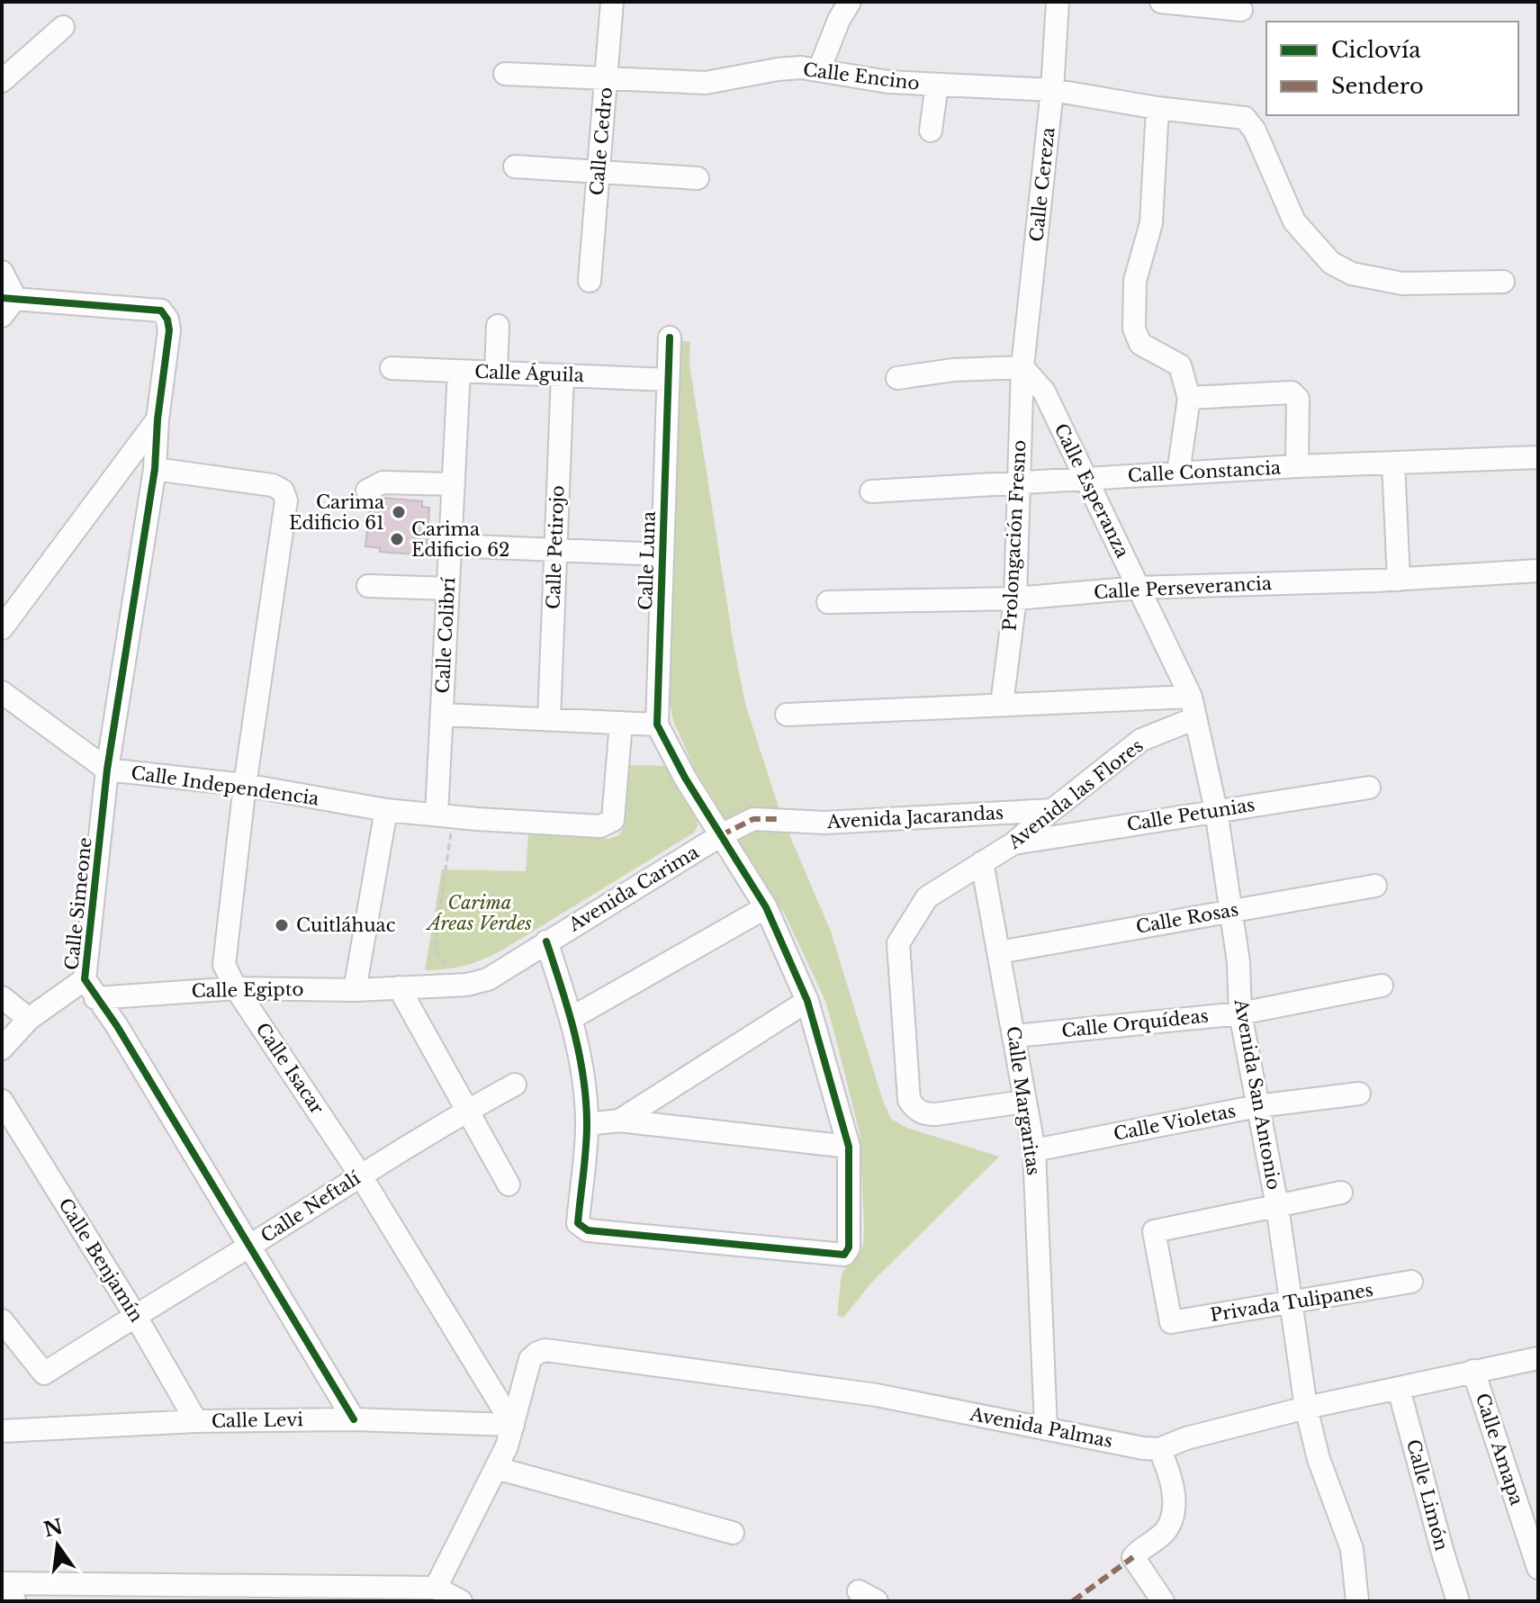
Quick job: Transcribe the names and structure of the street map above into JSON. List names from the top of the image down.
{
  "streets": {
    "street": [
      "Calle Encino",
      "Calle Cedro",
      "Calle Cereza",
      "Calle Águila",
      "Calle Constancia",
      "Calle Esperanza",
      "Prolongación Fresno",
      "Calle Petirojo",
      "Calle Luna",
      "Calle Perseverancia",
      "Calle Colibrí",
      "Calle Independencia",
      "Avenida las Flores",
      "Calle Petunias",
      "Avenida Jacarandas",
      "Avenida Carima",
      "Calle Simeone",
      "Calle Rosas",
      "Calle Egipto",
      "Calle Orquídeas",
      "Calle Isacar",
      "Avenida San Antonio",
      "Calle Margaritas",
      "Calle Violetas",
      "Calle Neftalí",
      "Calle Benjamín",
      "Privada Tulipanes",
      "Calle Levi",
      "Avenida Palmas",
      "Calle Amapa",
      "Calle Limón"
    ]
  },
  "crossings": [
    ["Calle Encino", "Calle Cedro"],
    ["Calle Encino", "Calle Cereza"],
    ["Calle Cereza", "Calle Esperanza"],
    ["Calle Cereza", "Prolongación Fresno"],
    ["Calle Águila", "Calle Petirojo"],
    ["Calle Águila", "Calle Luna"],
    ["Calle Águila", "Calle Colibrí"],
    ["Calle Constancia", "Calle Esperanza"],
    ["Calle Constancia", "Prolongación Fresno"],
    ["Calle Esperanza", "Prolongación Fresno"],
    ["Calle Esperanza", "Calle Perseverancia"],
    ["Calle Esperanza", "Avenida las Flores"],
    ["Calle Esperanza", "Avenida San Antonio"],
    ["Prolongación Fresno", "Calle Perseverancia"],
    ["Calle Luna", "Avenida Jacarandas"],
    ["Calle Luna", "Avenida Carima"],
    ["Calle Colibrí", "Calle Independencia"],
    ["Calle Independencia", "Calle Simeone"],
    ["Calle Independencia", "Calle Isacar"],
    ["Avenida las Flores", "Calle Petunias"],
    ["Avenida las Flores", "Avenida Jacarandas"],
    ["Avenida las Flores", "Avenida San Antonio"],
    ["Avenida las Flores", "Calle Margaritas"],
    ["Calle Petunias", "Avenida San Antonio"],
    ["Avenida Jacarandas", "Avenida Carima"],
    ["Avenida Carima", "Calle Egipto"],
    ["Calle Simeone", "Calle Egipto"],
    ["Calle Simeone", "Calle Isacar"],
    ["Calle Rosas", "Avenida San Antonio"],
    ["Calle Rosas", "Calle Margaritas"],
    ["Calle Egipto", "Calle Isacar"],
    ["Calle Orquídeas", "Avenida San Antonio"],
    ["Calle Orquídeas", "Calle Margaritas"],
    ["Calle Isacar", "Calle Neftalí"],
    ["Calle Isacar", "Calle Levi"],
    ["Calle Isacar", "Avenida Palmas"],
    ["Avenida San Antonio", "Calle Violetas"],
    ["Avenida San Antonio", "Privada Tulipanes"],
    ["Avenida San Antonio", "Avenida Palmas"],
    ["Calle Margaritas", "Calle Violetas"],
    ["Calle Margaritas", "Avenida Palmas"],
    ["Calle Neftalí", "Calle Benjamín"],
    ["Calle Benjamín", "Calle Levi"],
    ["Calle Levi", "Avenida Palmas"],
    ["Avenida Palmas", "Calle Amapa"],
    ["Avenida Palmas", "Calle Limón"]
  ],
  "parks": ["Carima Áreas Verdes"],
  "places": ["Carima Edificio 61", "Carima Edificio 62", "Cuitláhuac"],
  "legend": ["Ciclovía", "Sendero"],
  "north": "top"
}
